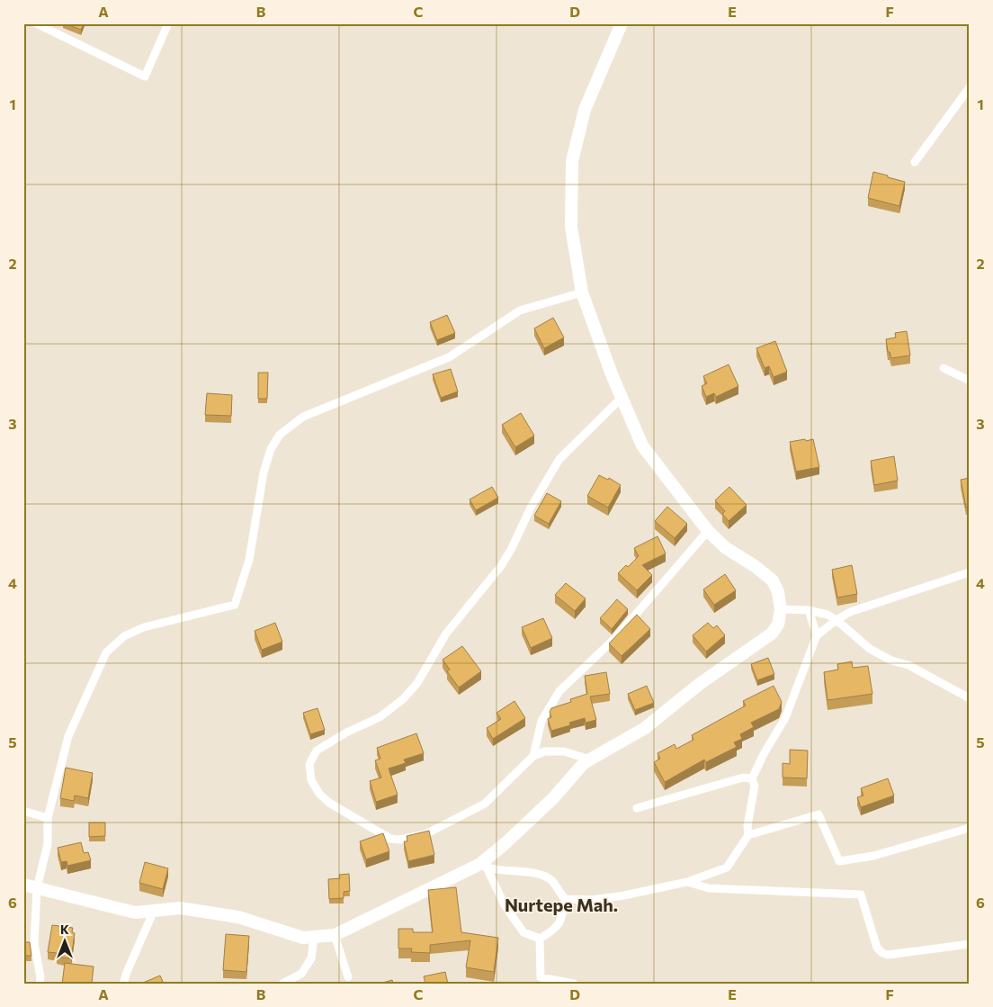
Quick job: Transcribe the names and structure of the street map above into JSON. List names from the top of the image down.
{
  "districts": ["Nurtepe Mah."],
  "north": "top",
  "grid": {
    "columns": [
      "A",
      "B",
      "C",
      "D",
      "E",
      "F"
    ],
    "rows": [
      "1",
      "2",
      "3",
      "4",
      "5",
      "6"
    ]
  }
}
